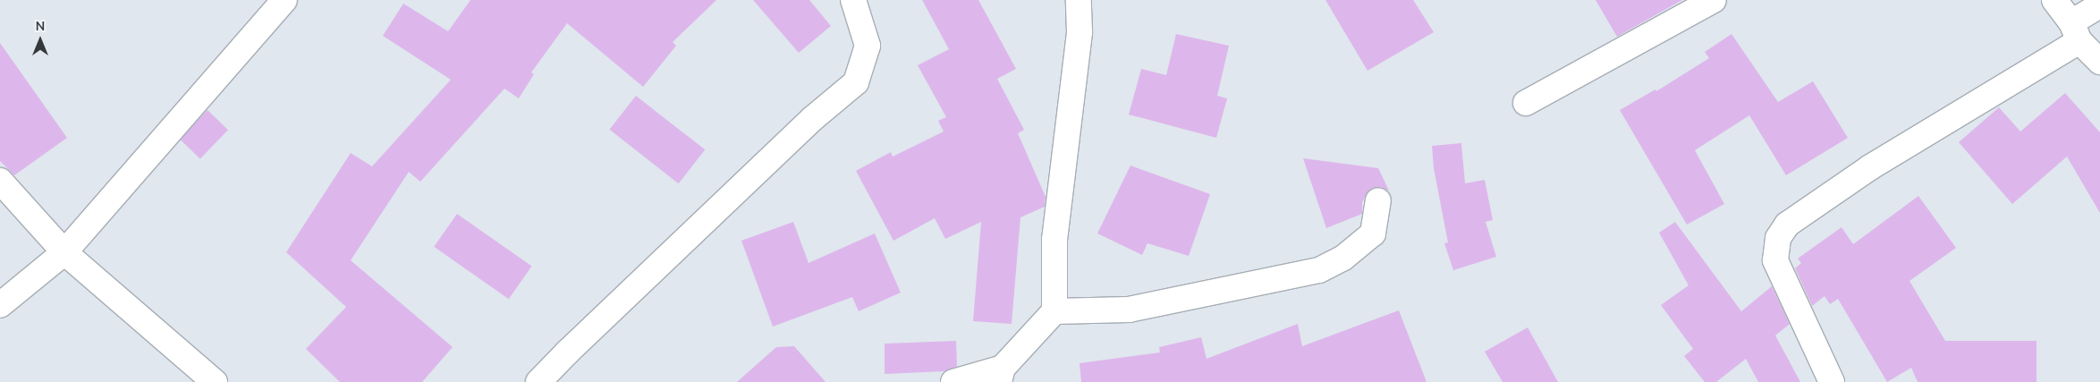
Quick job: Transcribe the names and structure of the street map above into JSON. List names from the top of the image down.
{
  "north": "top"
}
